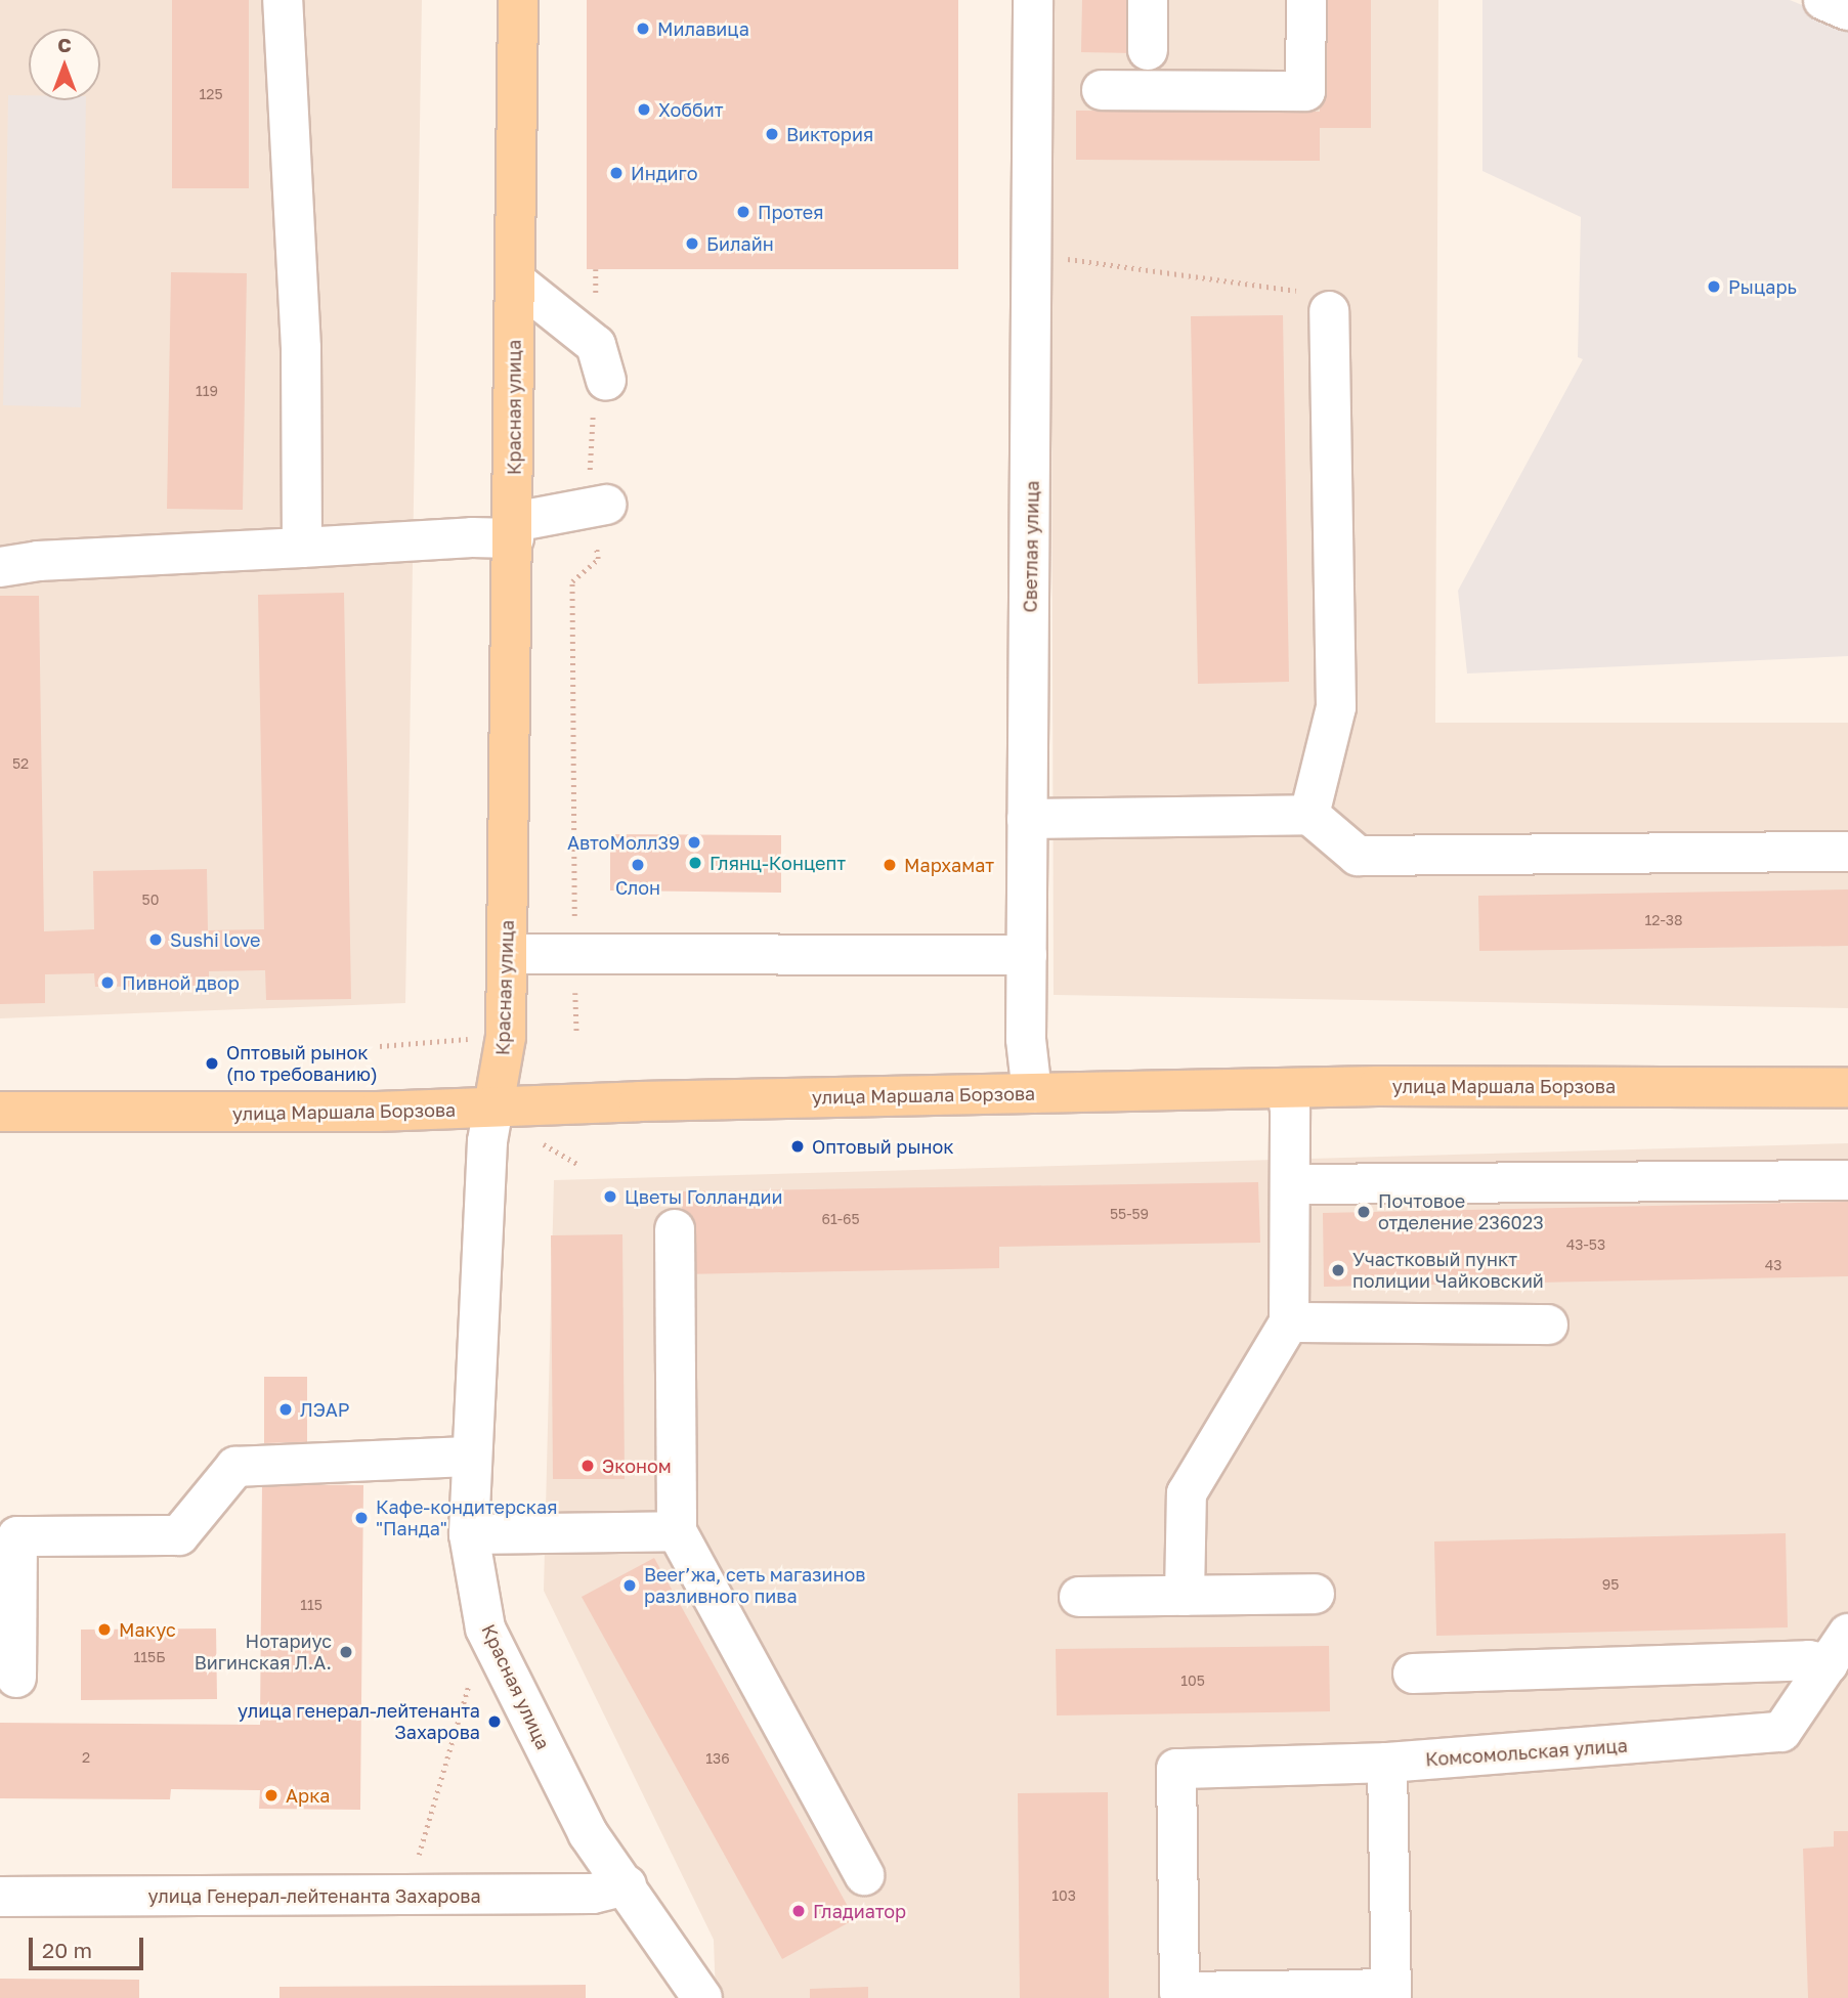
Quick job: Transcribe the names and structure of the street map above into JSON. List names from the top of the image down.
{
  "streets": {
    "main road": ["Красная улица", "улица Маршала Борзова"],
    "street": ["Светлая улица", "Комсомольская улица", "улица Генерал-лейтенанта Захарова"]
  },
  "crossings": [
    ["Красная улица", "улица Маршала Борзова"],
    ["Красная улица", "улица Генерал-лейтенанта Захарова"],
    ["Светлая улица", "улица Маршала Борзова"]
  ],
  "places": [
    "Милавица",
    "Хоббит",
    "Виктория",
    "Индиго",
    "Протея",
    "Билайн",
    "Рыцарь",
    "АвтоМолл39",
    "Глянц-Концепт",
    "Слон",
    "Мархамат",
    "Sushi love",
    "Пивной двор",
    "Оптовый рынок (по требованию)",
    "Оптовый рынок",
    "Цветы Голландии",
    "Почтовое отделение 236023",
    "Участковый пункт полиции Чайковский",
    "ЛЭАР",
    "Эконом",
    "Кафе-кондитерская \"Панда\"",
    "Beer’жа, сеть магазинов разливного пива",
    "Макус",
    "Нотариус Вигинская Л.А.",
    "улица генерал-лейтенанта Захарова",
    "Арка",
    "Гладиатор"
  ],
  "house_numbers": [
    "125",
    "119",
    "52",
    "50",
    "12-38",
    "55-59",
    "61-65",
    "43-53",
    "43",
    "95",
    "115",
    "115Б",
    "105",
    "2",
    "136",
    "103"
  ],
  "scale_bar": "20 m",
  "north": "top"
}
